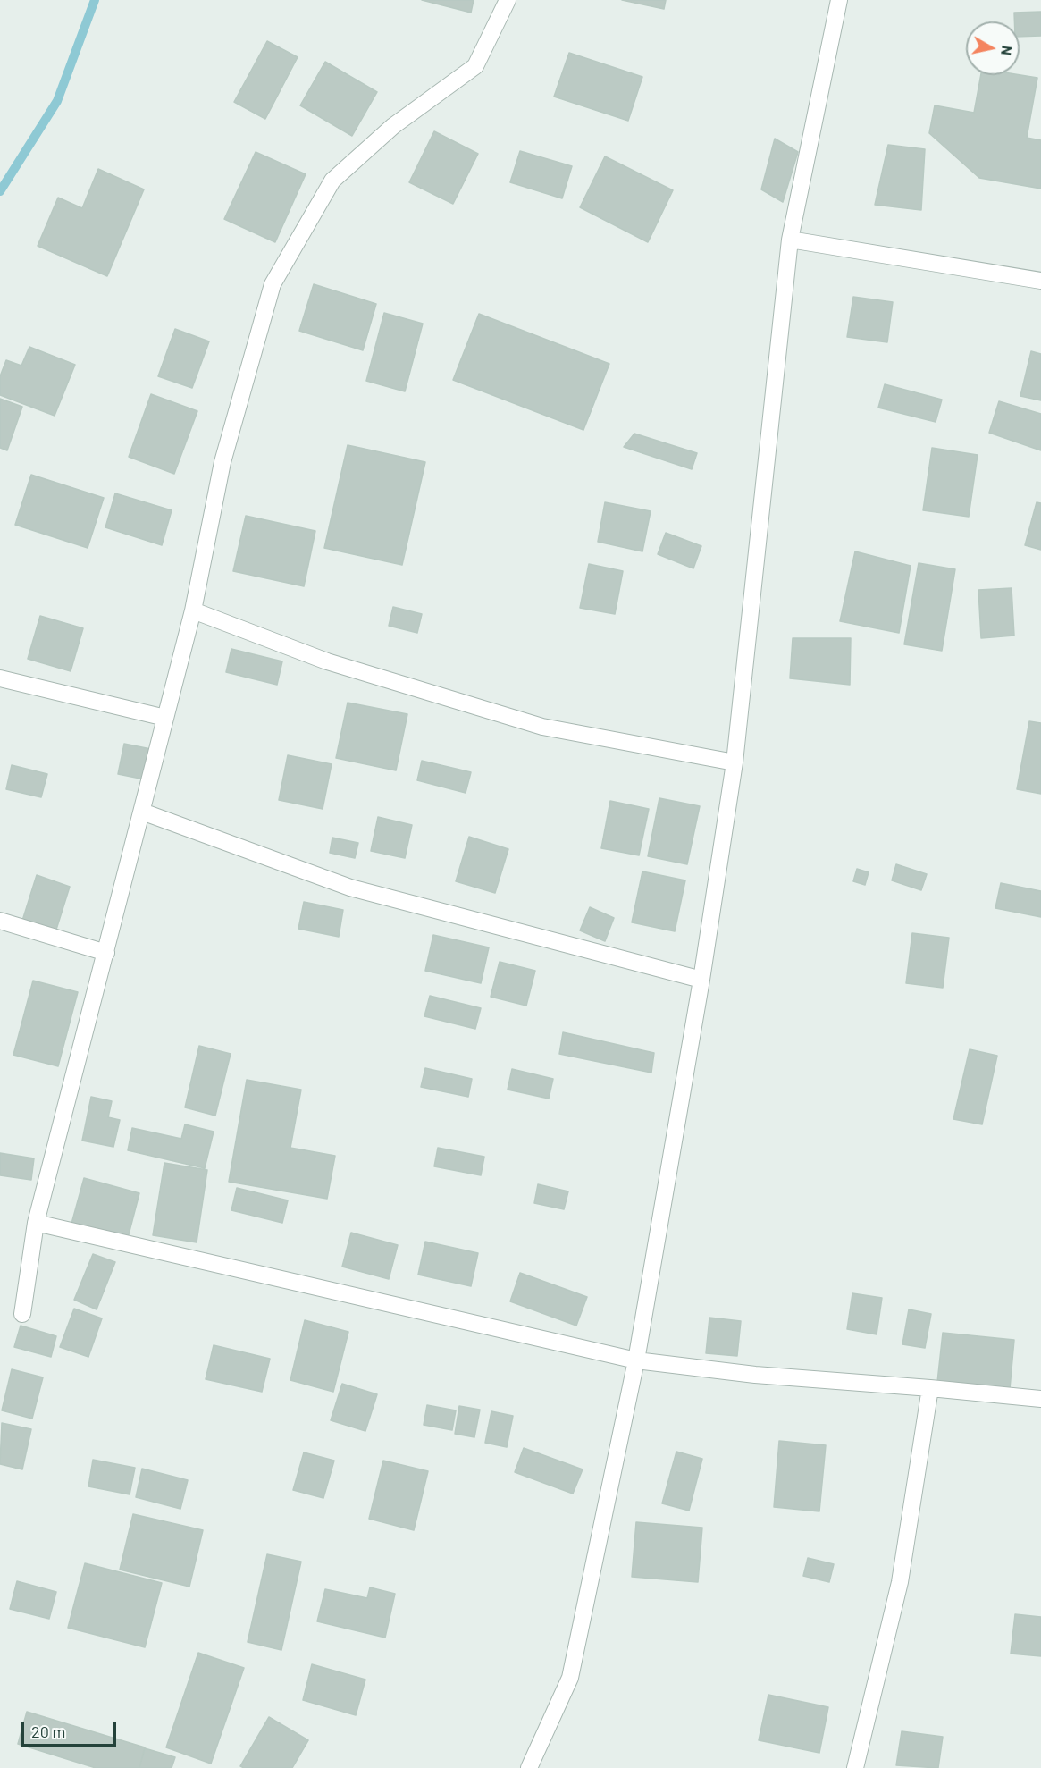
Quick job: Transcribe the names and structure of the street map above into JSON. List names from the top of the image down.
{
  "scale_bar": "20 m",
  "north": "right"
}
